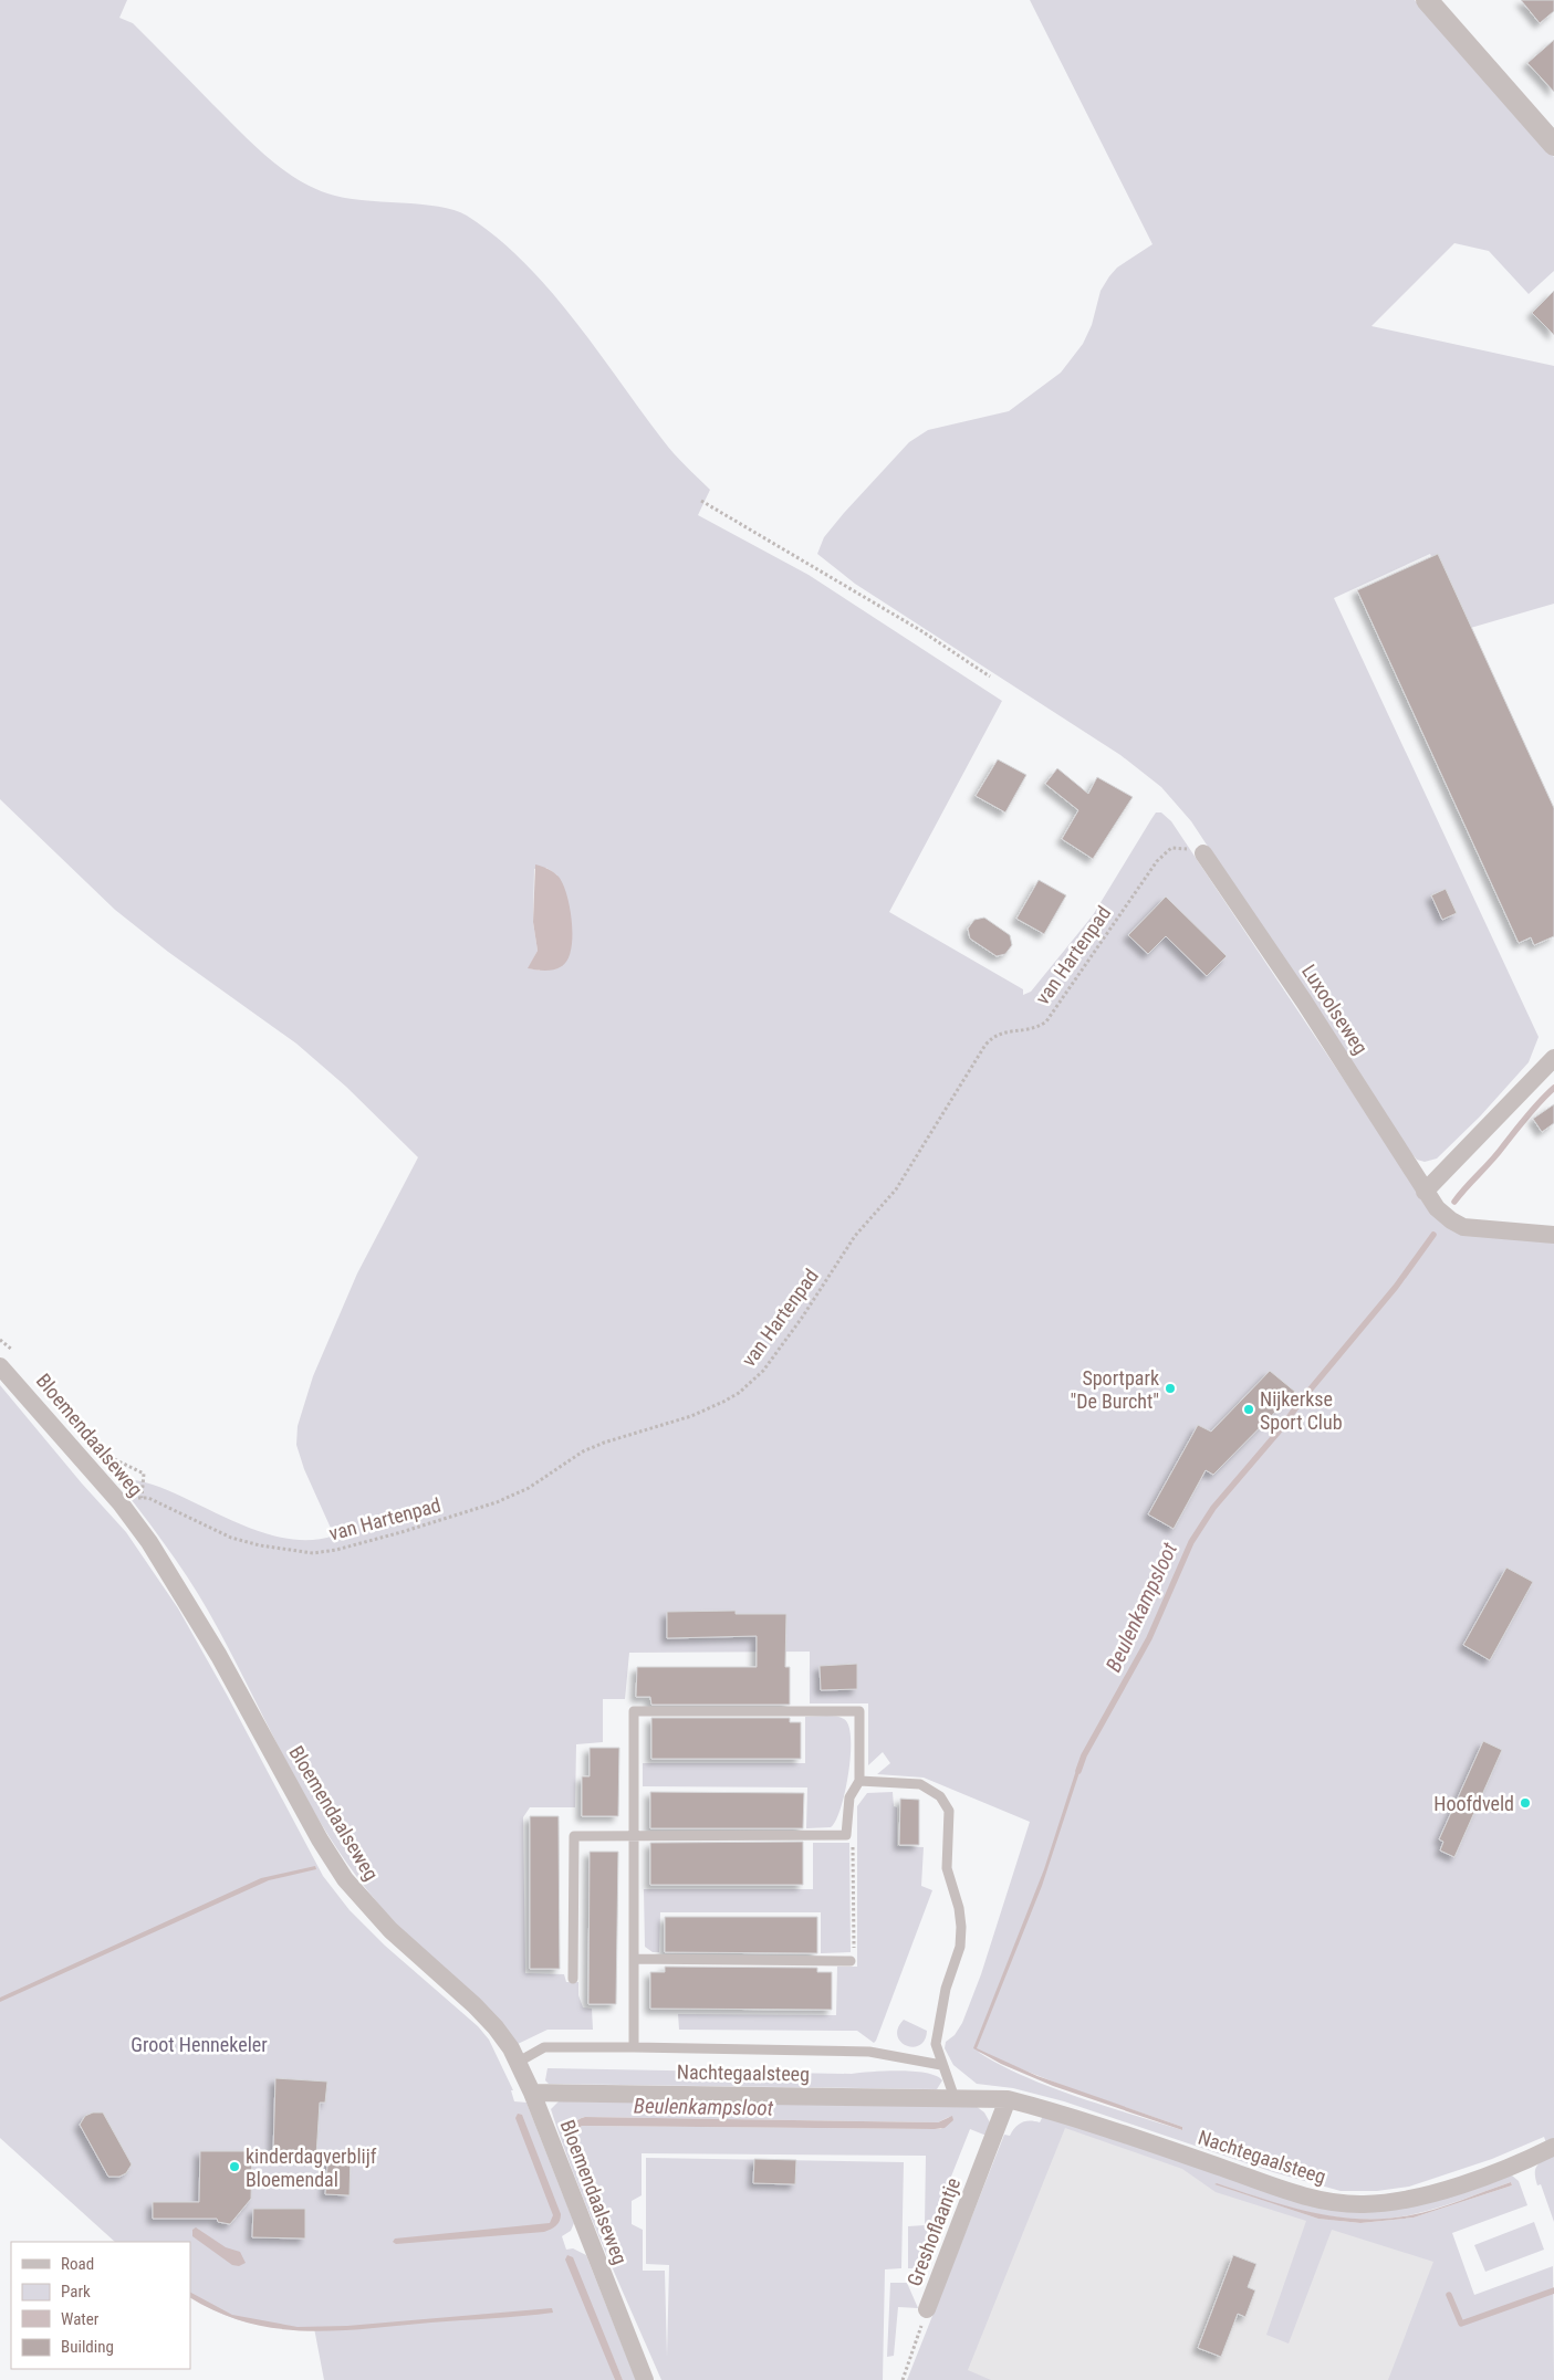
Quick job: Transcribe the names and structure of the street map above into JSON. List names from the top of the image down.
{
  "streets": {
    "street": [
      "Luxoolseweg",
      "Bloemendaalseweg",
      "Nachtegaalsteeg",
      "Greshoflaantje"
    ],
    "path": ["van Hartenpad"]
  },
  "crossings": [
    ["van Hartenpad", "Luxoolseweg"],
    ["Bloemendaalseweg", "Nachtegaalsteeg"],
    ["Nachtegaalsteeg", "Greshoflaantje"]
  ],
  "water": ["Beulenkampsloot"],
  "parks": ["Groot Hennekeler"],
  "places": [
    "Sportpark \"De Burcht\"",
    "Nijkerkse Sport Club",
    "Hoofdveld",
    "kinderdagverblijf Bloemendal"
  ],
  "legend": [
    "Road",
    "Park",
    "Water",
    "Building"
  ]
}
